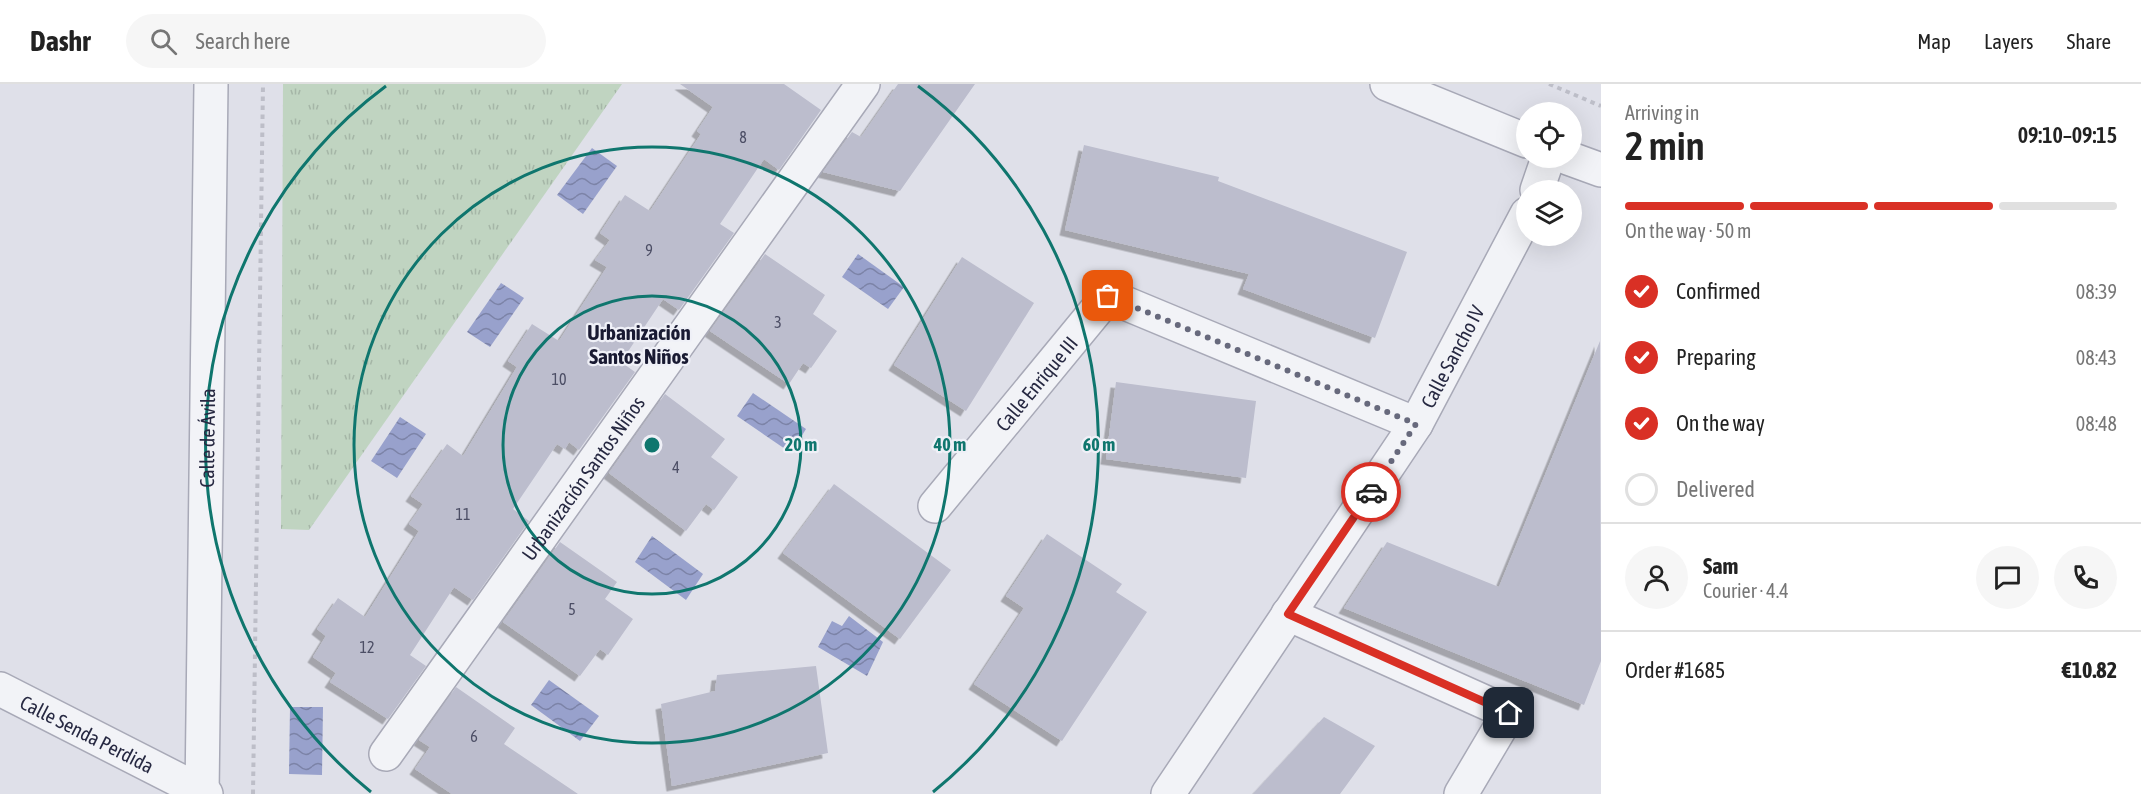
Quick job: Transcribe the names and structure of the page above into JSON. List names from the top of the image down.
{
  "streets": {
    "street": [
      "Calle Sancho IV",
      "Calle Enrique III",
      "Calle de Ávila",
      "Urbanización Santos Niños",
      "Calle Senda Perdida"
    ]
  },
  "crossings": [
    ["Calle Sancho IV", "Calle Enrique III"],
    ["Calle de Ávila", "Calle Senda Perdida"]
  ],
  "districts": ["Urbanización Santos Niños"],
  "house_numbers": [
    "8",
    "9",
    "3",
    "10",
    "4",
    "11",
    "5",
    "12",
    "6"
  ],
  "page": {
    "header": "Dashr",
    "search": "Search here",
    "nav": ["Map", "Layers", "Share"],
    "heading": ["2 min", "Arriving in", "09:10–09:15"],
    "panel": [
      "Sam",
      "Courier · 4.4",
      "Order #1685",
      "€10.82"
    ],
    "bar": "On the way · 50 m",
    "list": [
      ["Confirmed", "08:39"],
      ["Preparing", "08:43"],
      ["On the way", "08:48"],
      "Delivered"
    ]
  },
  "rings": ["20 m", "40 m", "60 m"]
}
